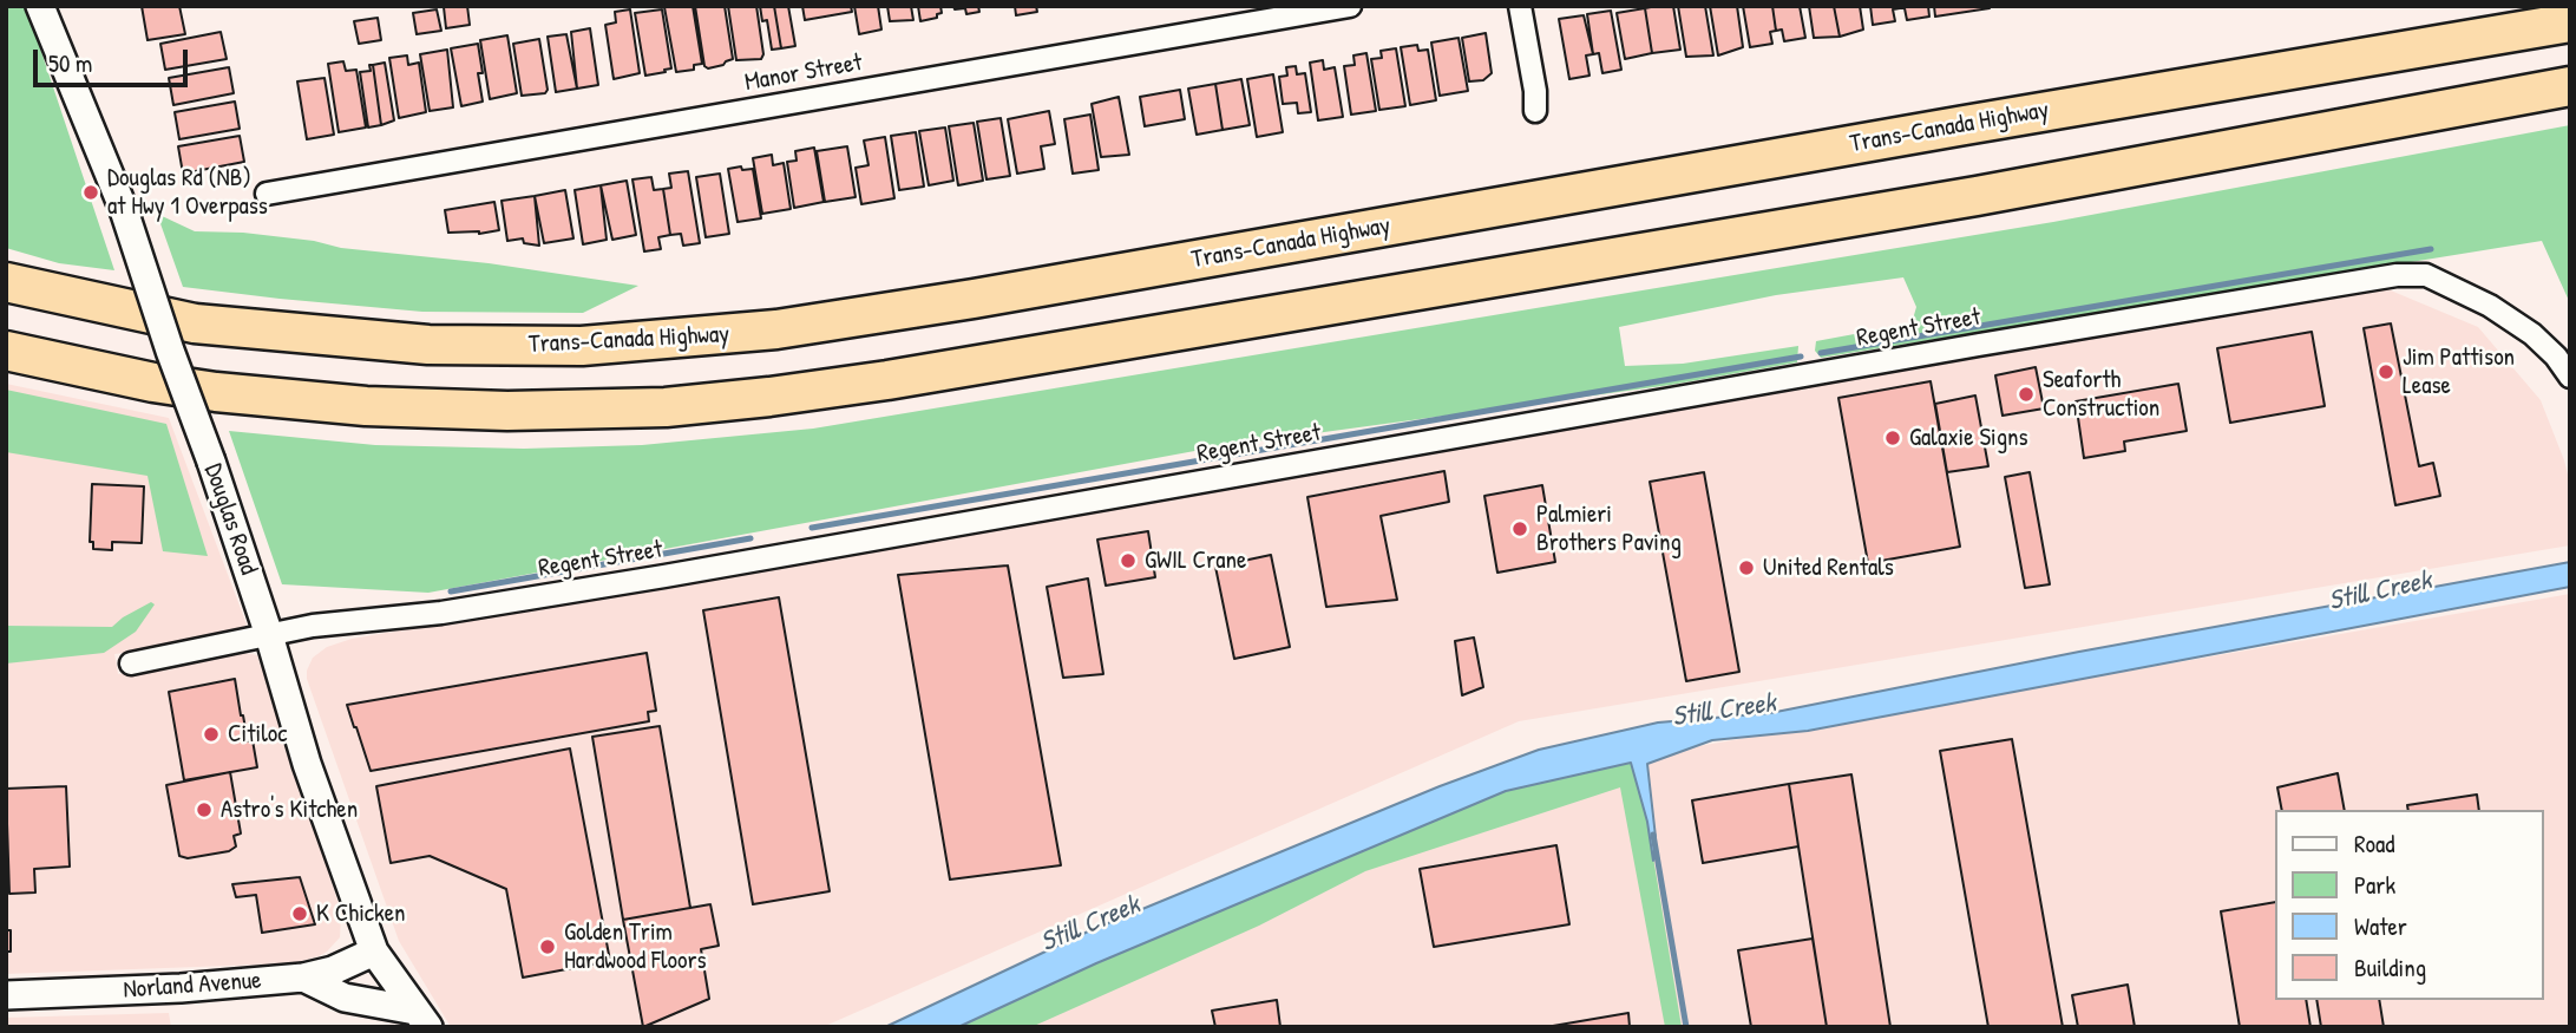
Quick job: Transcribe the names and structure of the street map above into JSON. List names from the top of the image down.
{
  "streets": {
    "highway": ["Trans-Canada Highway"],
    "street": [
      "Manor Street",
      "Regent Street",
      "Douglas Road",
      "Norland Avenue"
    ]
  },
  "crossings": [
    ["Regent Street", "Douglas Road"],
    ["Douglas Road", "Norland Avenue"]
  ],
  "water": ["Still Creek"],
  "places": [
    "Douglas Rd (NB) at Hwy 1 Overpass",
    "Jim Pattison Lease",
    "Seaforth Construction",
    "Galaxie Signs",
    "Palmieri Brothers Paving",
    "GWIL Crane",
    "United Rentals",
    "Citiloc",
    "Astro's Kitchen",
    "K Chicken",
    "Golden Trim Hardwood Floors"
  ],
  "legend": [
    "Road",
    "Park",
    "Water",
    "Building"
  ],
  "scale_bar": "50 m"
}
